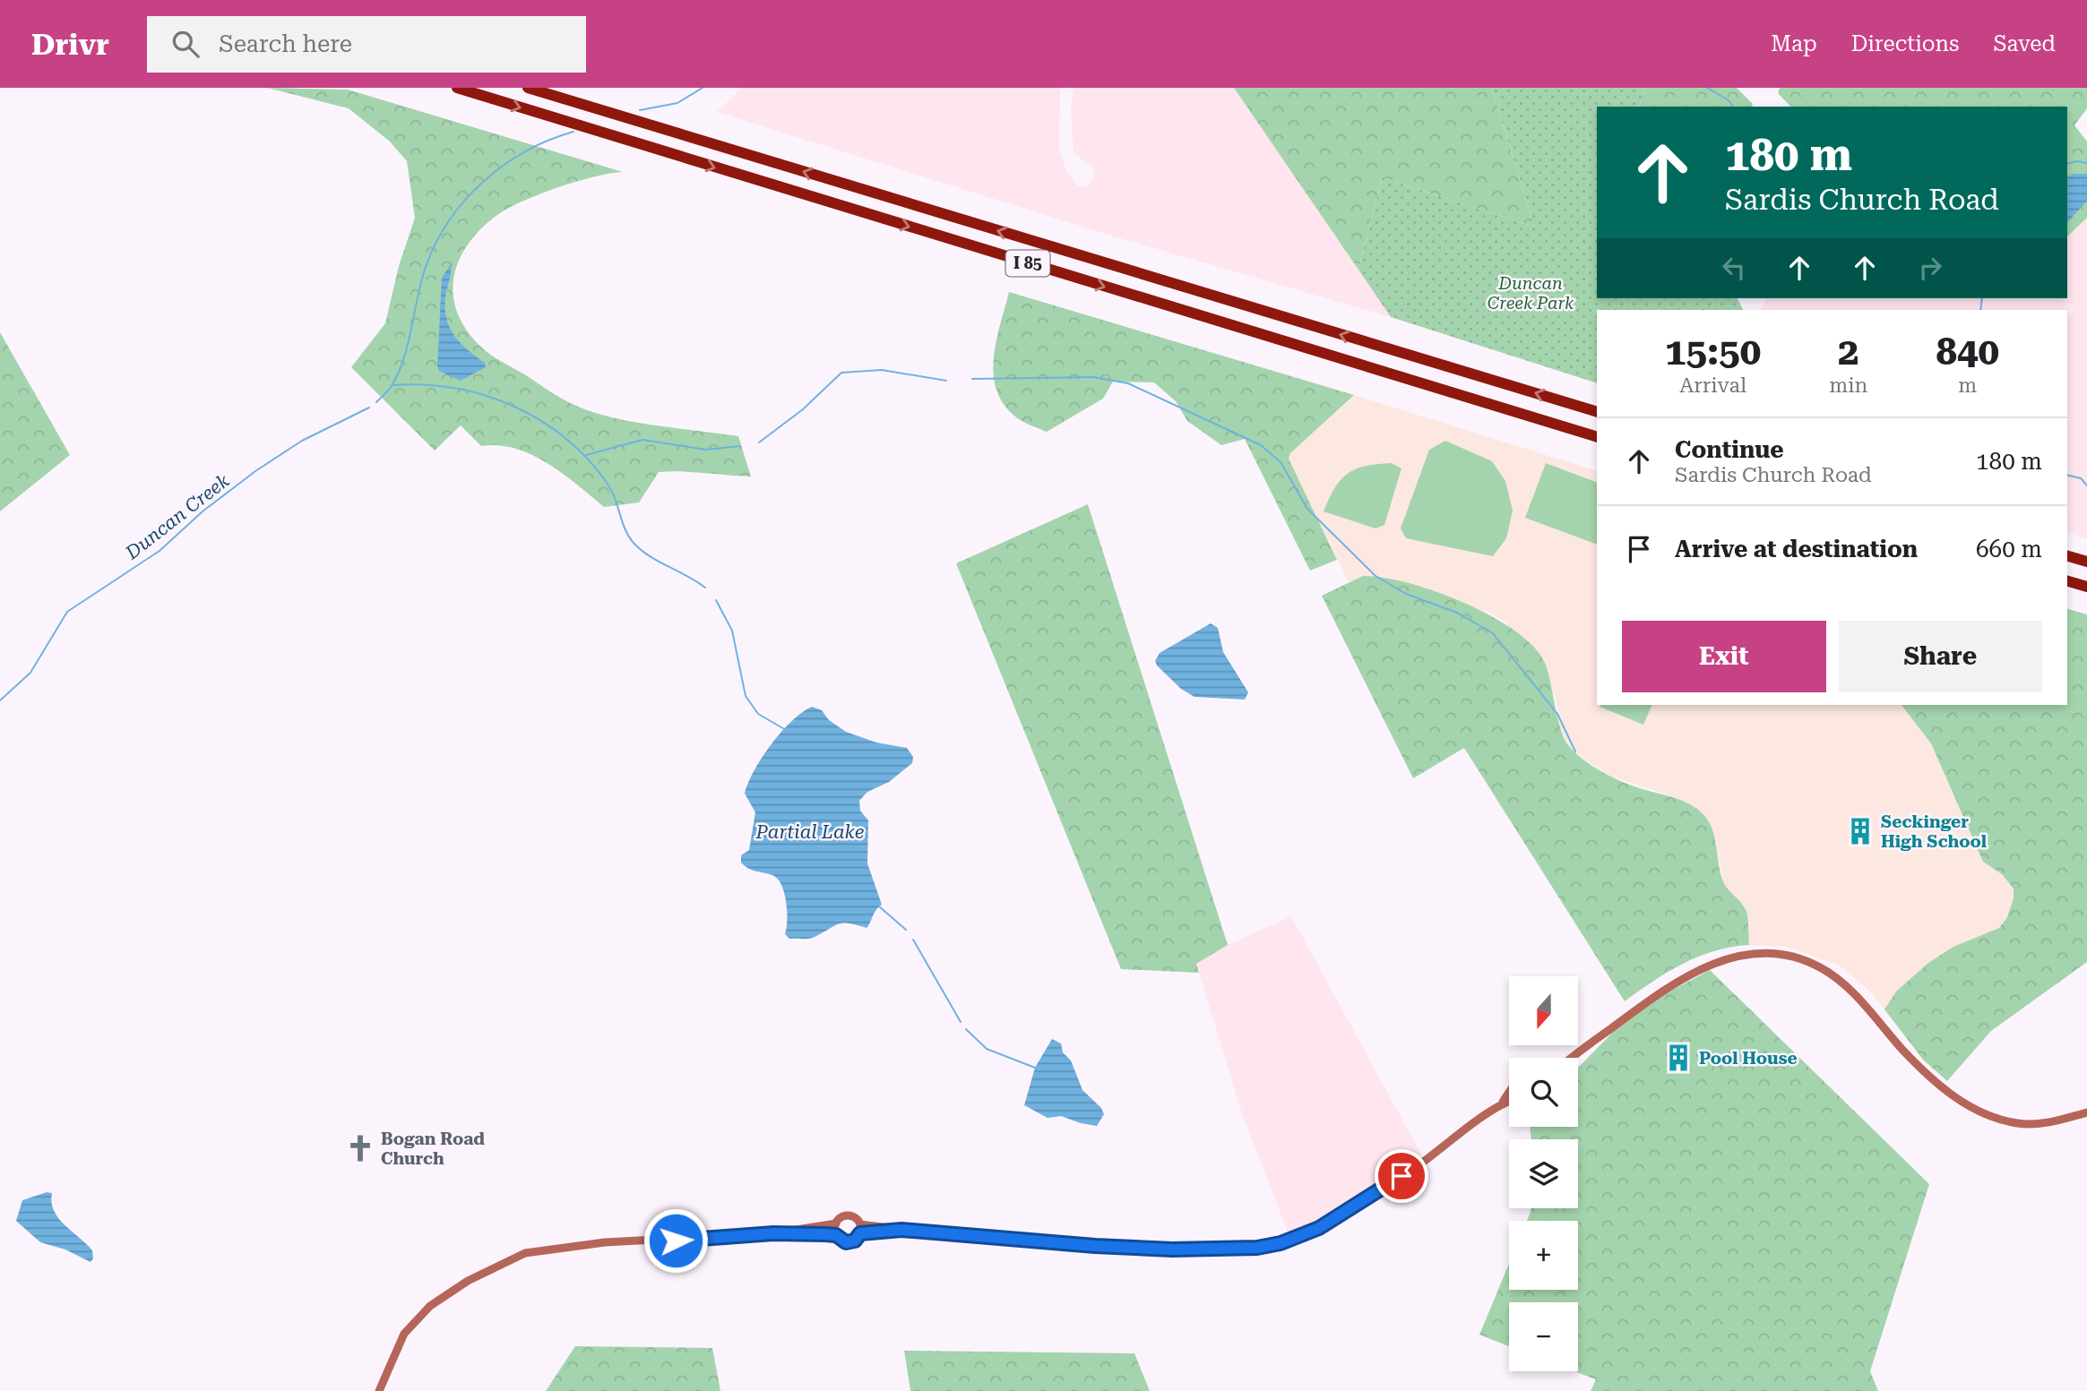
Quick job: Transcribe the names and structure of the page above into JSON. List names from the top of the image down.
{
  "streets": {
    "highway": ["I 85"]
  },
  "water": ["Duncan Creek", "Partial Lake"],
  "parks": ["Duncan Creek Park"],
  "places": {
    "building": ["Seckinger High School", "Pool House"],
    "church": ["Bogan Road Church"]
  },
  "north": "bottom",
  "page": {
    "header": "Drivr",
    "search": "Search here",
    "nav": ["Map", "Directions", "Saved"],
    "turn": ["180 m", "Sardis Church Road"],
    "eta": [
      "15:50",
      "Arrival",
      "2",
      "min",
      "840",
      "m"
    ],
    "list": [
      {
        "name": "Continue",
        "note": "Sardis Church Road",
        "value": "180 m"
      },
      {
        "name": "Arrive at destination",
        "value": "660 m"
      }
    ],
    "buttons": ["Exit", "Share"],
    "map_buttons": ["+", "−"]
  }
}
